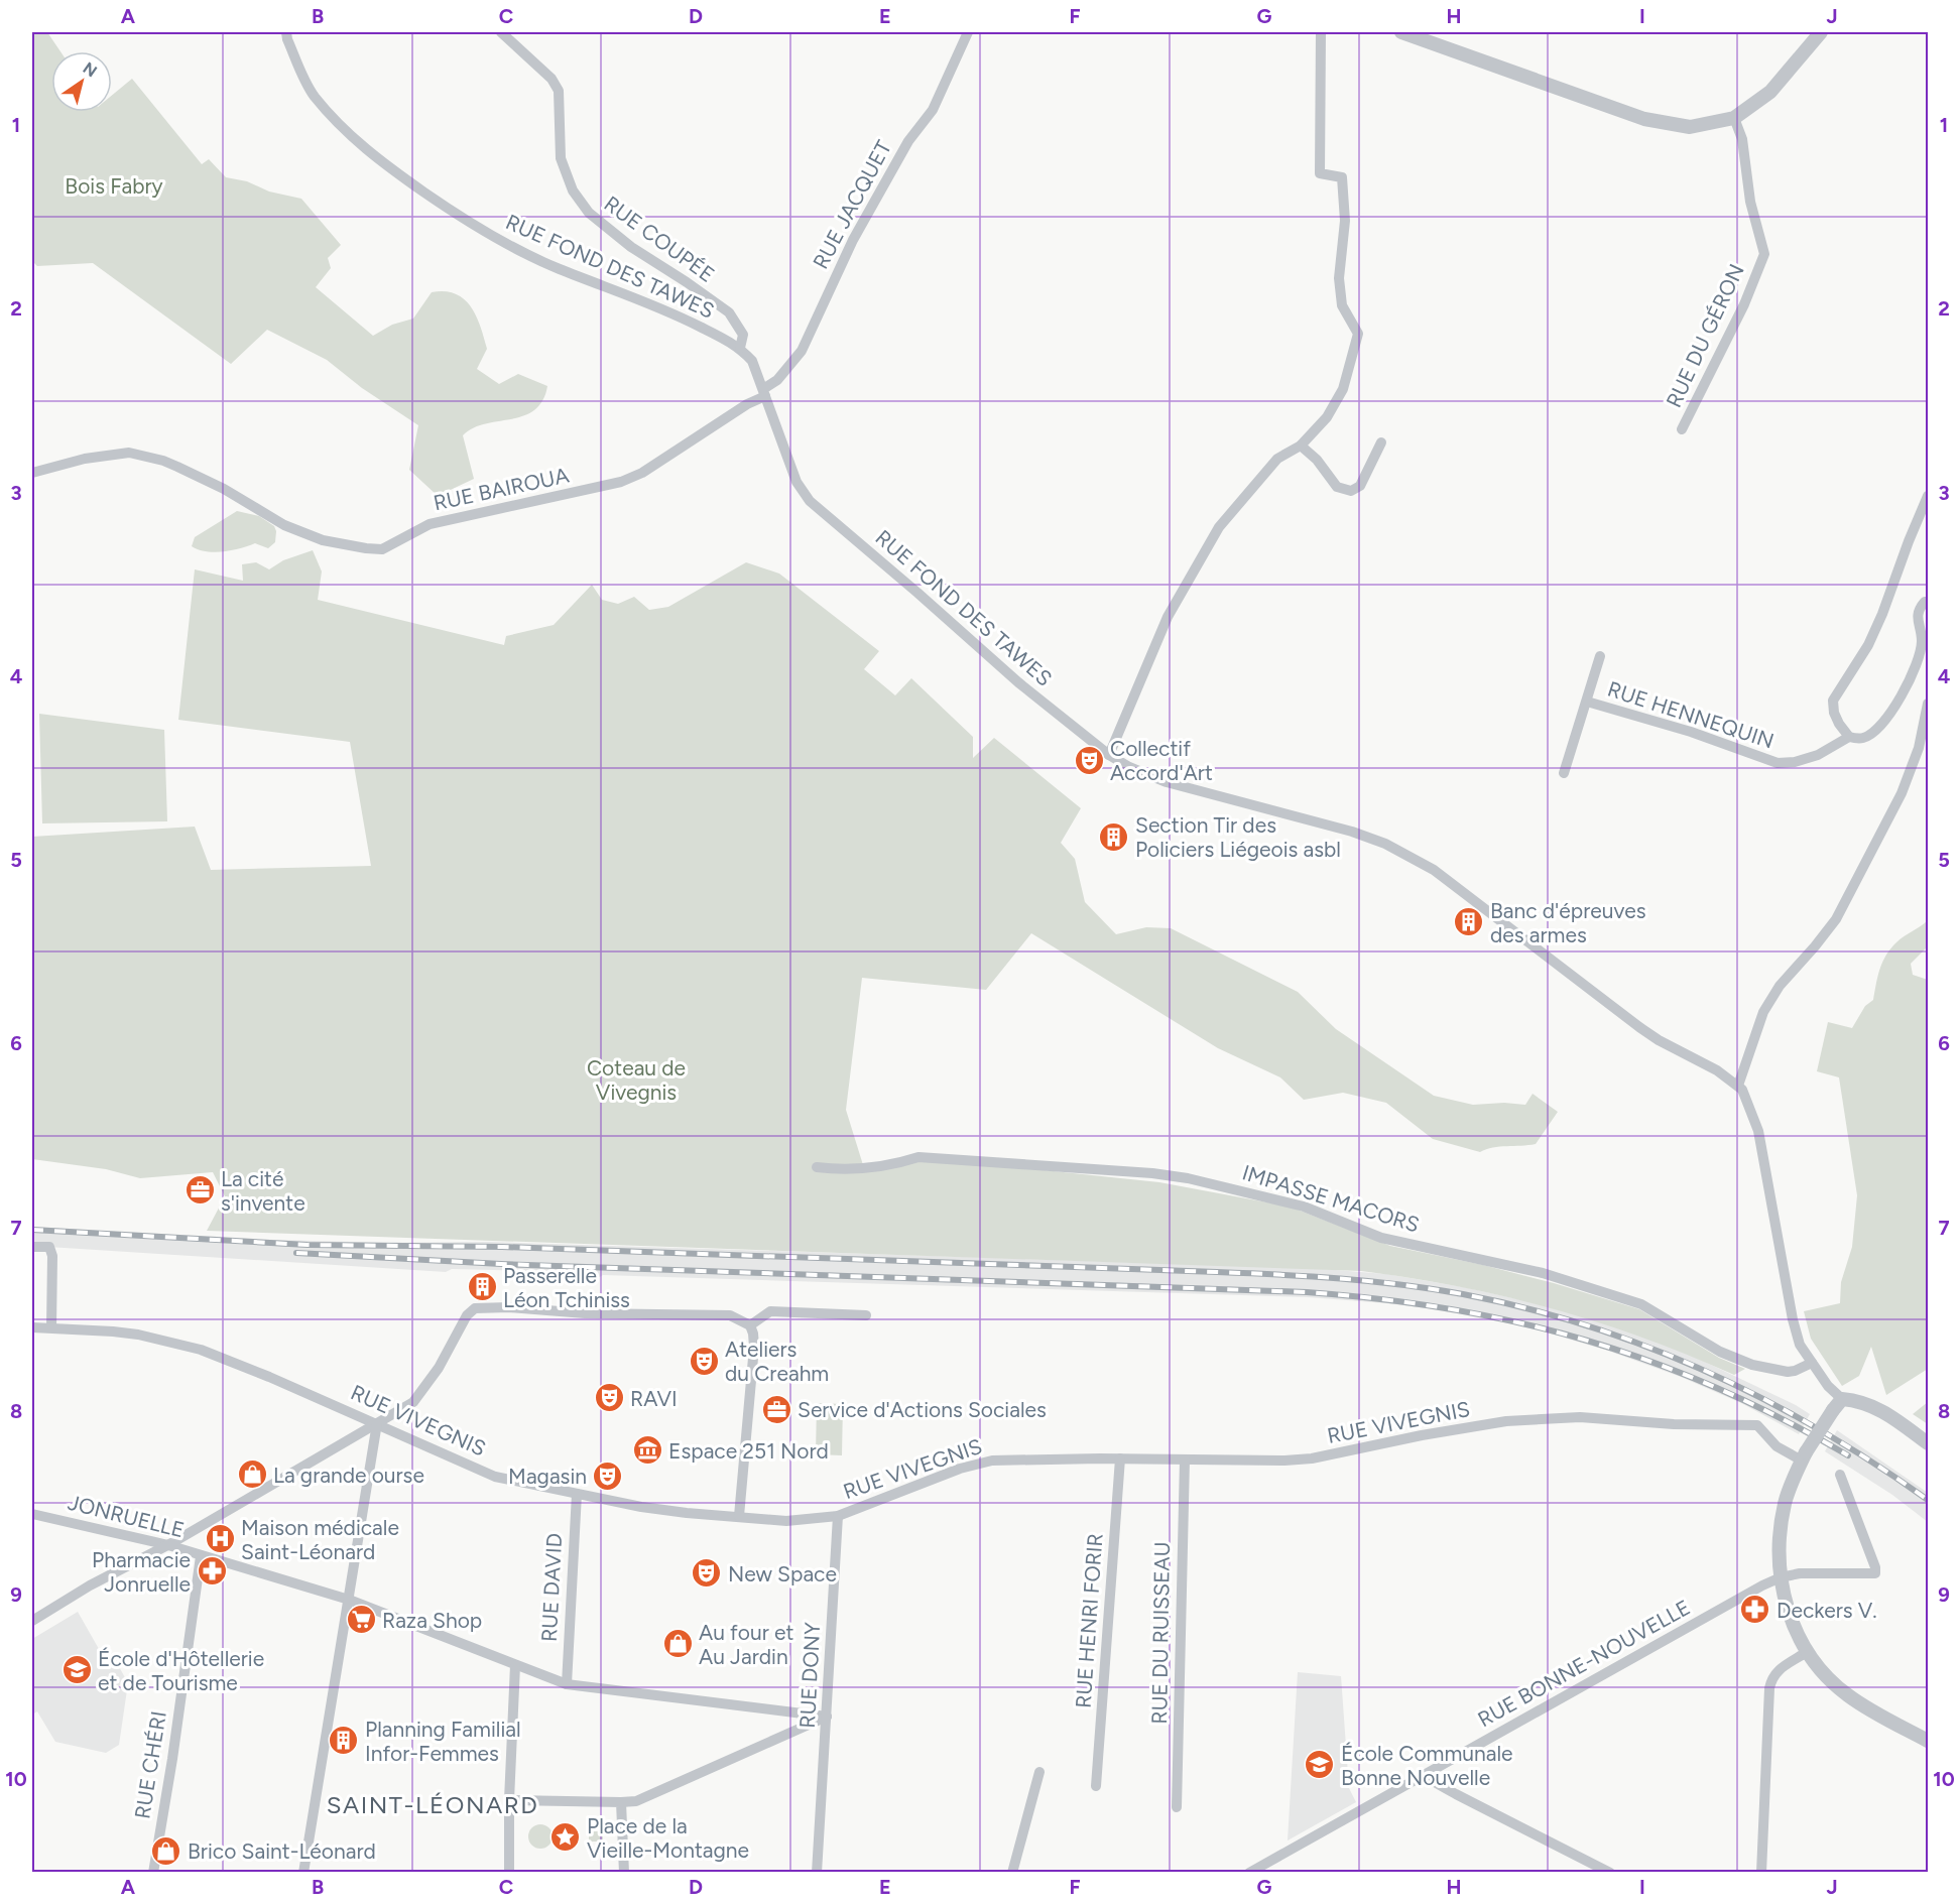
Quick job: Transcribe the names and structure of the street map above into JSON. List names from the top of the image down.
{
  "streets": {
    "street": [
      "RUE JACQUET",
      "RUE COUPÉE",
      "RUE FOND DES TAWES",
      "RUE DU GÉRON",
      "RUE BAIROUA",
      "RUE HENNEQUIN",
      "IMPASSE MACORS",
      "RUE VIVEGNIS",
      "JONRUELLE",
      "RUE DAVID",
      "RUE HENRI FORIR",
      "RUE DU RUISSEAU",
      "RUE BONNE-NOUVELLE",
      "RUE DONY",
      "RUE CHÉRI"
    ]
  },
  "crossings": [
    ["RUE JACQUET", "RUE FOND DES TAWES"],
    ["RUE JACQUET", "RUE BAIROUA"],
    ["RUE COUPÉE", "RUE FOND DES TAWES"],
    ["RUE FOND DES TAWES", "RUE BAIROUA"],
    ["RUE VIVEGNIS", "RUE DAVID"],
    ["RUE VIVEGNIS", "RUE HENRI FORIR"],
    ["RUE VIVEGNIS", "RUE DU RUISSEAU"],
    ["RUE VIVEGNIS", "RUE DONY"],
    ["JONRUELLE", "RUE DAVID"],
    ["JONRUELLE", "RUE DONY"],
    ["JONRUELLE", "RUE CHÉRI"]
  ],
  "districts": ["SAINT-LÉONARD"],
  "parks": ["Bois Fabry", "Coteau de Vivegnis"],
  "places": {
    "theatre": [
      "Collectif Accord'Art",
      "Ateliers du Creahm",
      "RAVI",
      "Magasin",
      "New Space"
    ],
    "building": [
      "Section Tir des Policiers Liégeois asbl",
      "Banc d'épreuves des armes",
      "Passerelle Léon Tchiniss",
      "Planning Familial Infor-Femmes"
    ],
    "office": ["La cité s'invente", "Service d'Actions Sociales"],
    "museum": ["Espace 251 Nord"],
    "shop": ["La grande ourse", "Au four et Au Jardin", "Brico Saint-Léonard"],
    "hospital": ["Maison médicale Saint-Léonard"],
    "pharmacy": ["Pharmacie Jonruelle", "Deckers V."],
    "supermarket": ["Raza Shop"],
    "school or university": ["École d'Hôtellerie et de Tourisme", "École Communale Bonne Nouvelle"],
    "place": ["Place de la Vieille-Montagne"]
  },
  "north": "top right",
  "grid": {
    "columns": [
      "A",
      "B",
      "C",
      "D",
      "E",
      "F",
      "G",
      "H",
      "I",
      "J"
    ],
    "rows": [
      "1",
      "2",
      "3",
      "4",
      "5",
      "6",
      "7",
      "8",
      "9",
      "10"
    ]
  }
}
